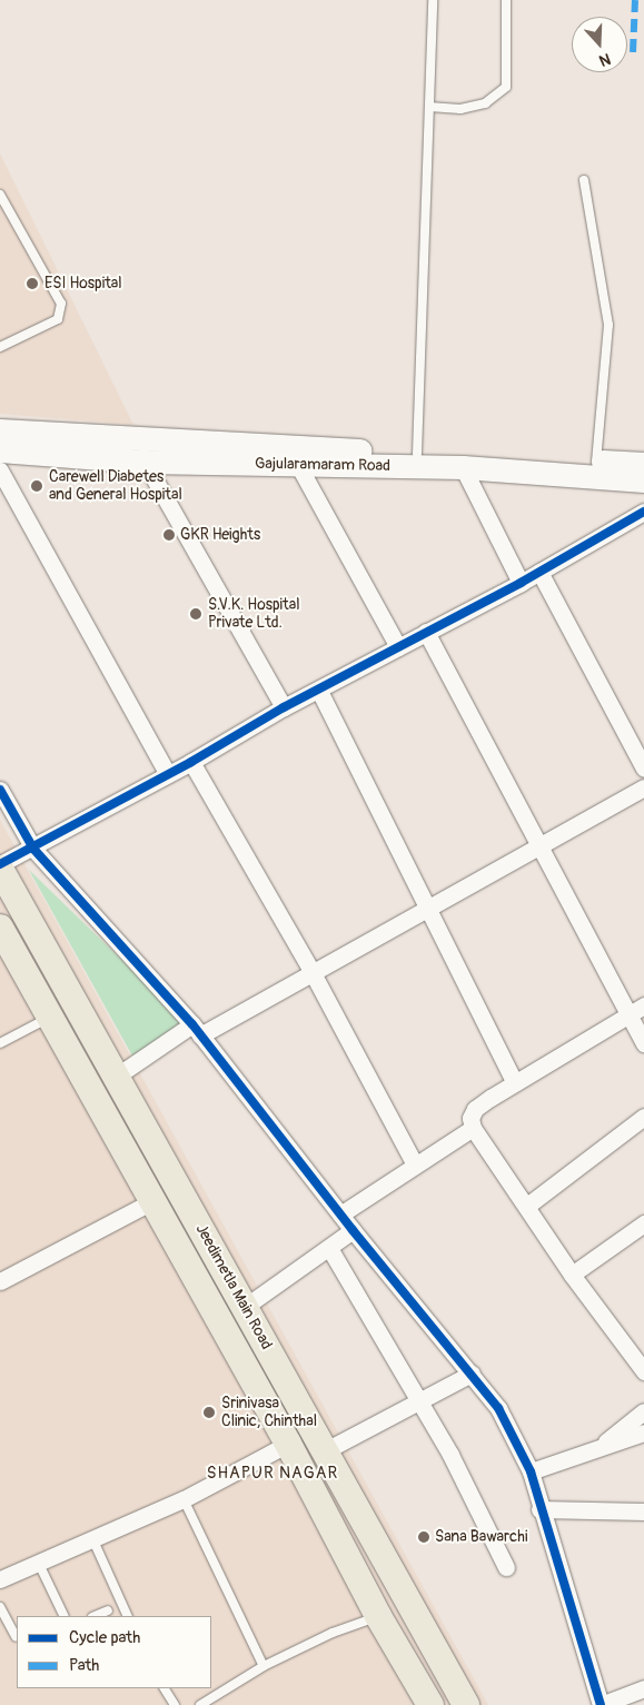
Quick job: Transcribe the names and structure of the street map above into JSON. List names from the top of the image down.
{
  "streets": {
    "main road": ["Gajularamaram Road", "Jeedimetla Main Road"]
  },
  "districts": ["SHAPUR NAGAR"],
  "places": [
    "ESI Hospital",
    "Carewell Diabetes and General Hospital",
    "GKR Heights",
    "S.V.K. Hospital Private Ltd.",
    "Srinivasa Clinic, Chinthal",
    "Sana Bawarchi"
  ],
  "legend": ["Cycle path", "Path"],
  "north": "bottom"
}
